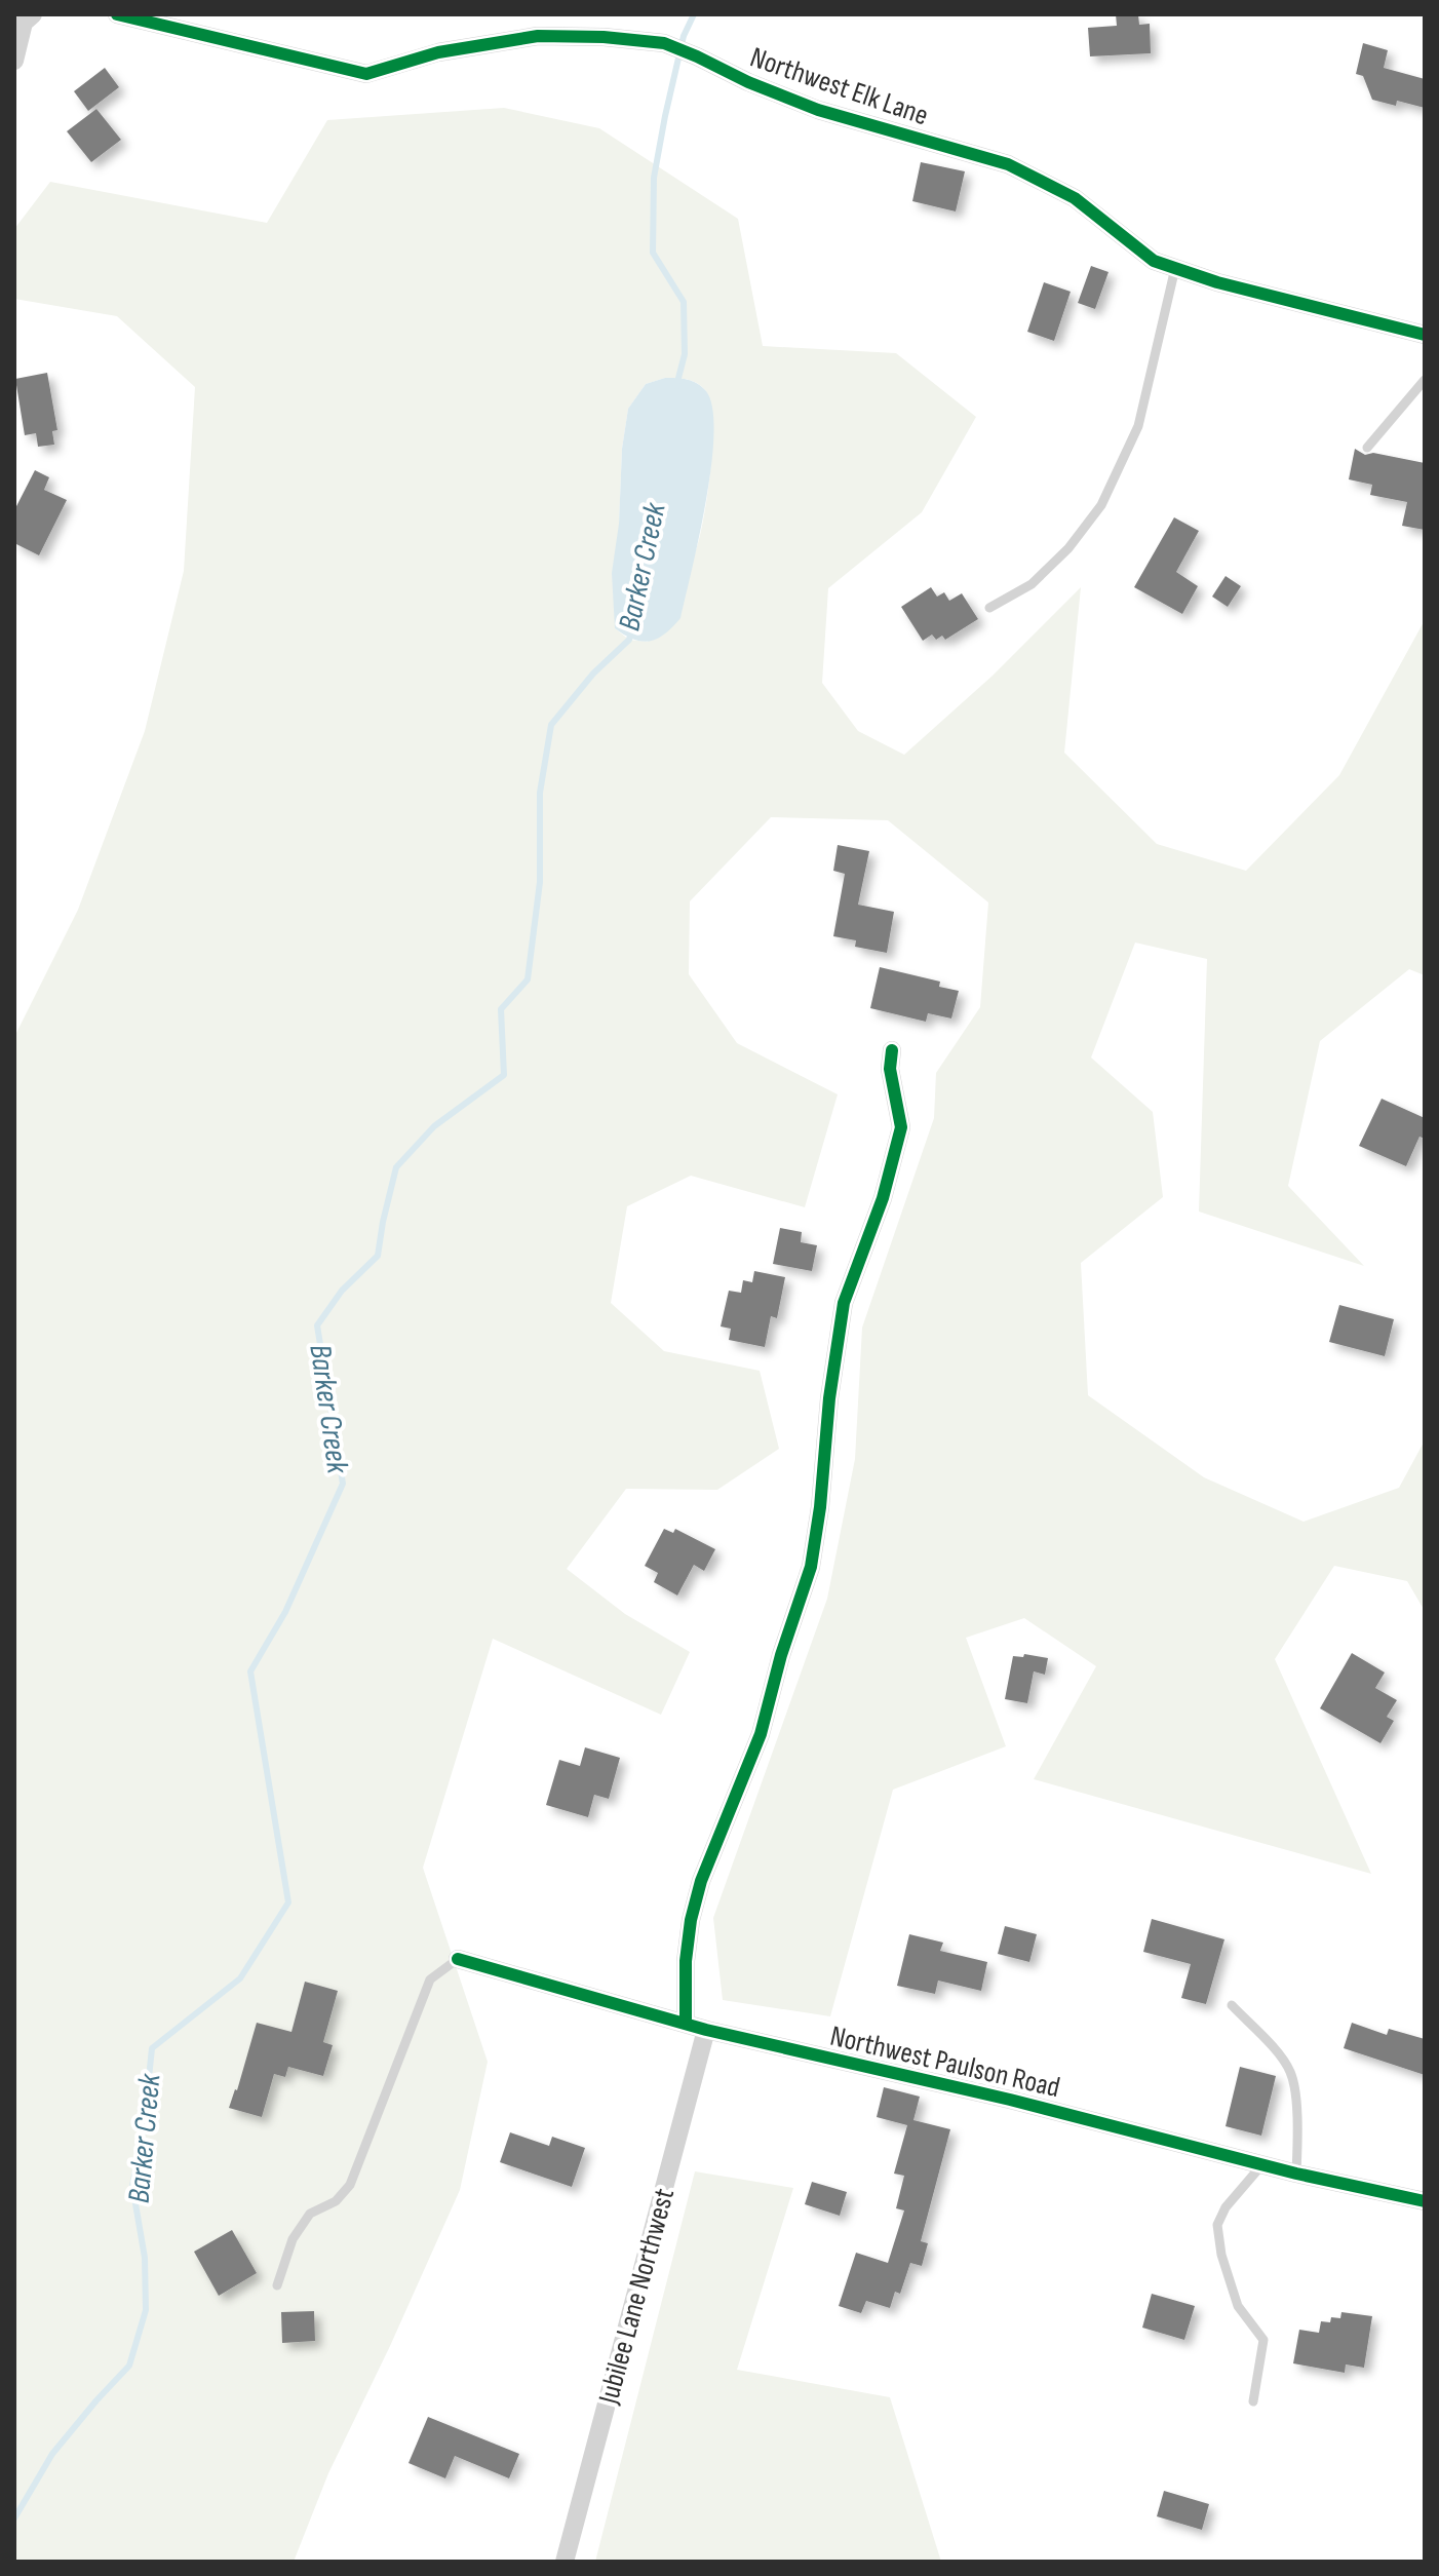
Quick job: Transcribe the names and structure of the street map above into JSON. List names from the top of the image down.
{
  "streets": {
    "street": ["Northwest Elk Lane", "Northwest Paulson Road", "Jubilee Lane Northwest"]
  },
  "crossings": [
    ["Northwest Paulson Road", "Jubilee Lane Northwest"]
  ],
  "water": ["Barker Creek"]
}
